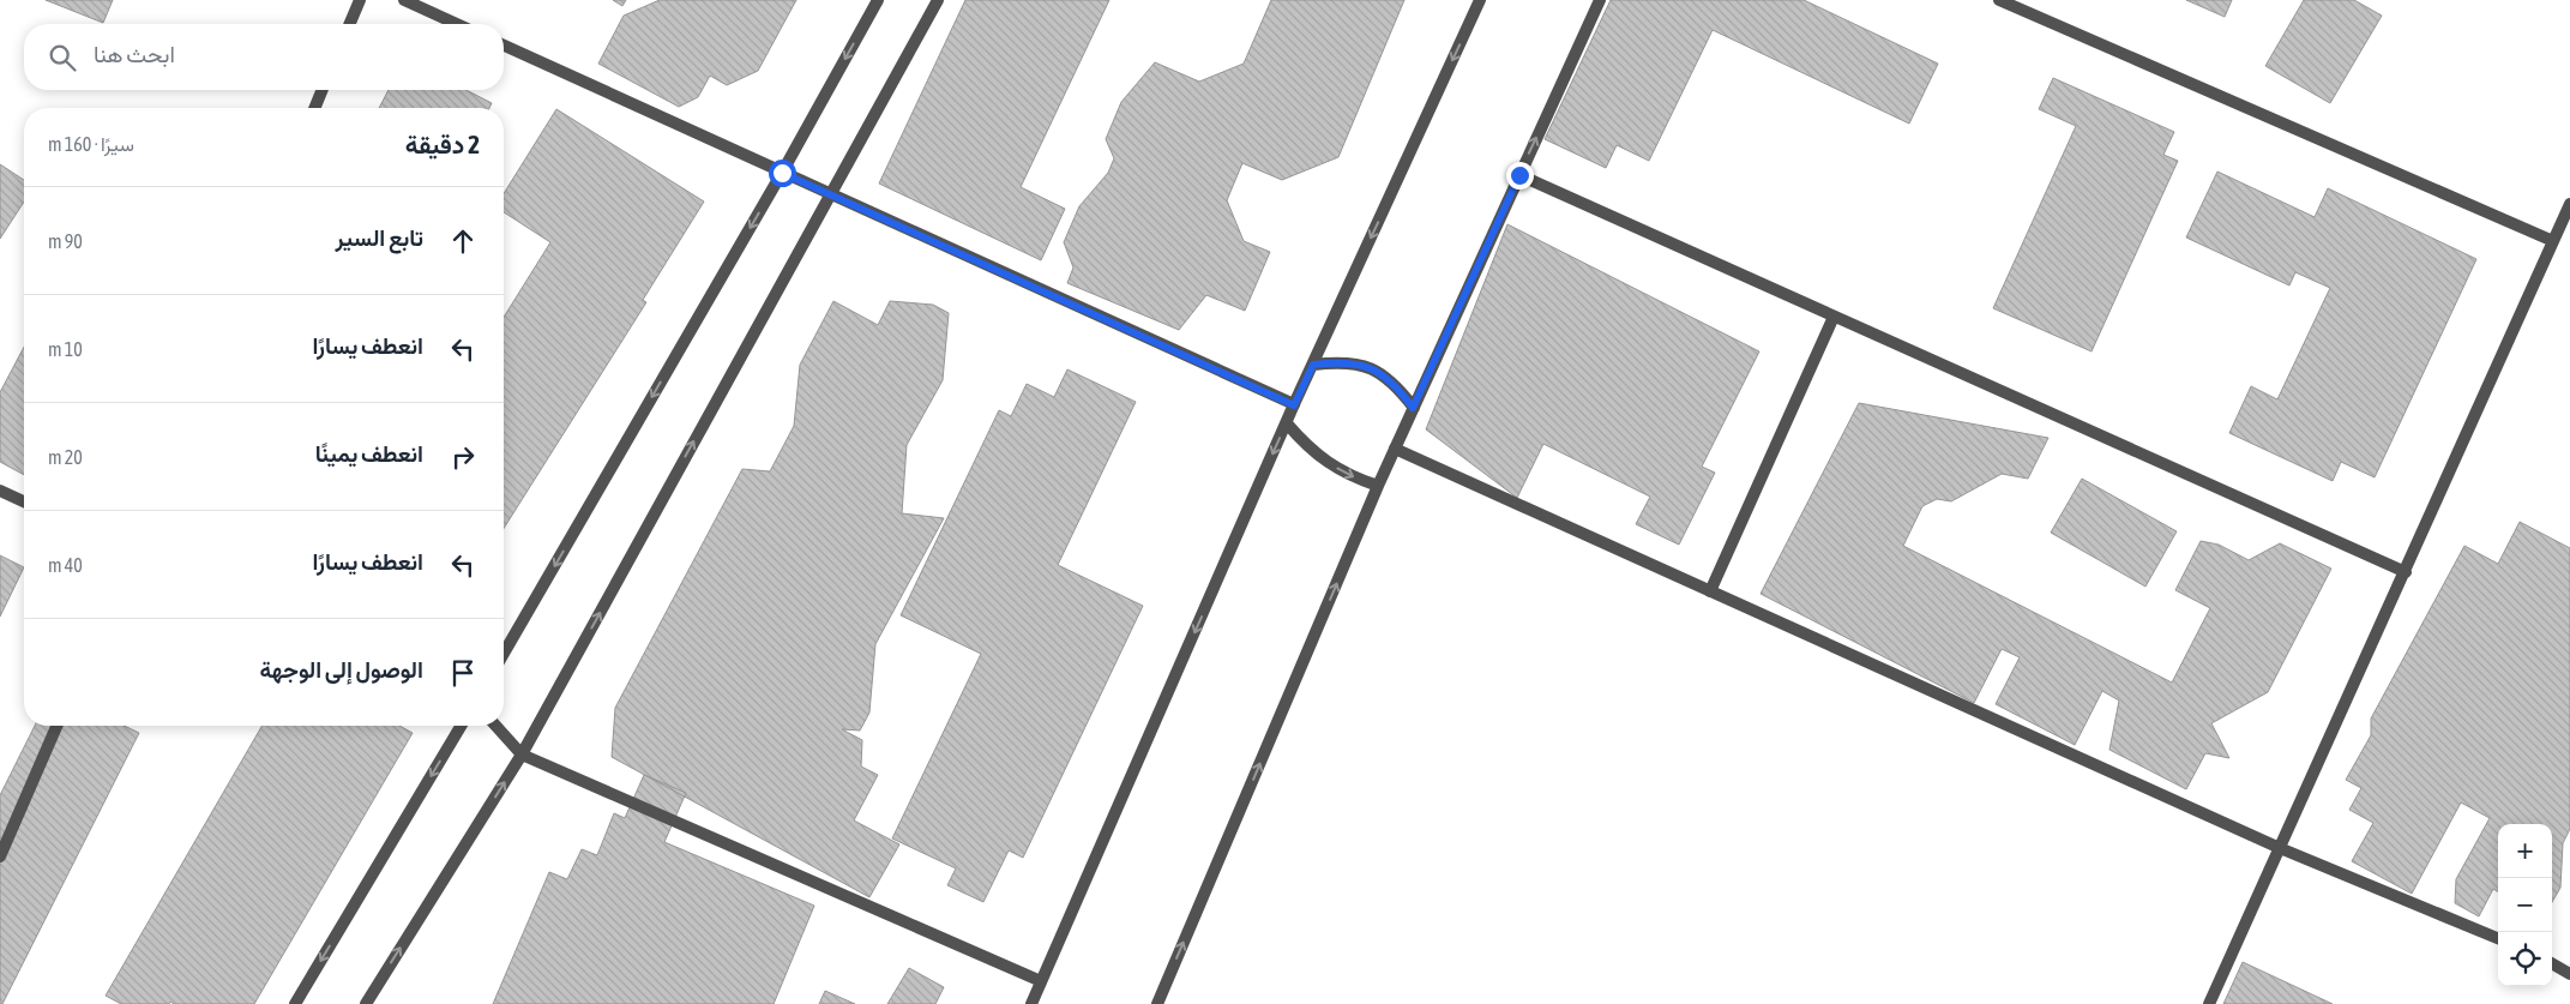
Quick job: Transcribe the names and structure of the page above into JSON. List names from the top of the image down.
{
  "page": {
    "search": "ابحث هنا",
    "heading": ["2 دقيقة", "سيرًا · 160 m"],
    "list": [
      ["تابع السير", "90 m"],
      ["انعطف يسارًا", "10 m"],
      ["انعطف يمينًا", "20 m"],
      ["انعطف يسارًا", "40 m"],
      "الوصول إلى الوجهة"
    ],
    "map_buttons": ["+", "−"]
  }
}
